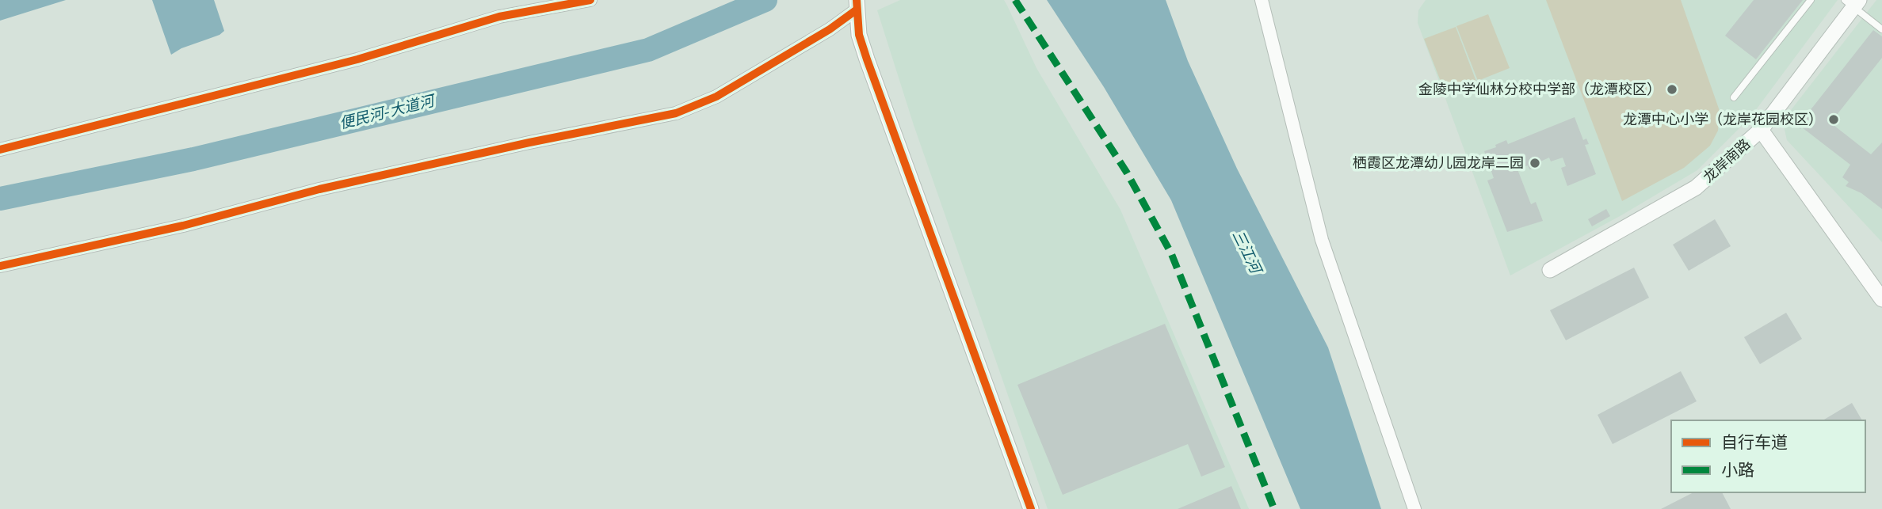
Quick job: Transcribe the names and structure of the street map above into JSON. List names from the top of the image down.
{
  "streets": {
    "street": ["龙岸南路"]
  },
  "water": ["便民河-大道河", "三江河"],
  "places": ["金陵中学仙林分校中学部（龙潭校区）", "龙潭中心小学（龙岸花园校区）", "栖霞区龙潭幼儿园龙岸二园"],
  "legend": ["自行车道", "小路"]
}
